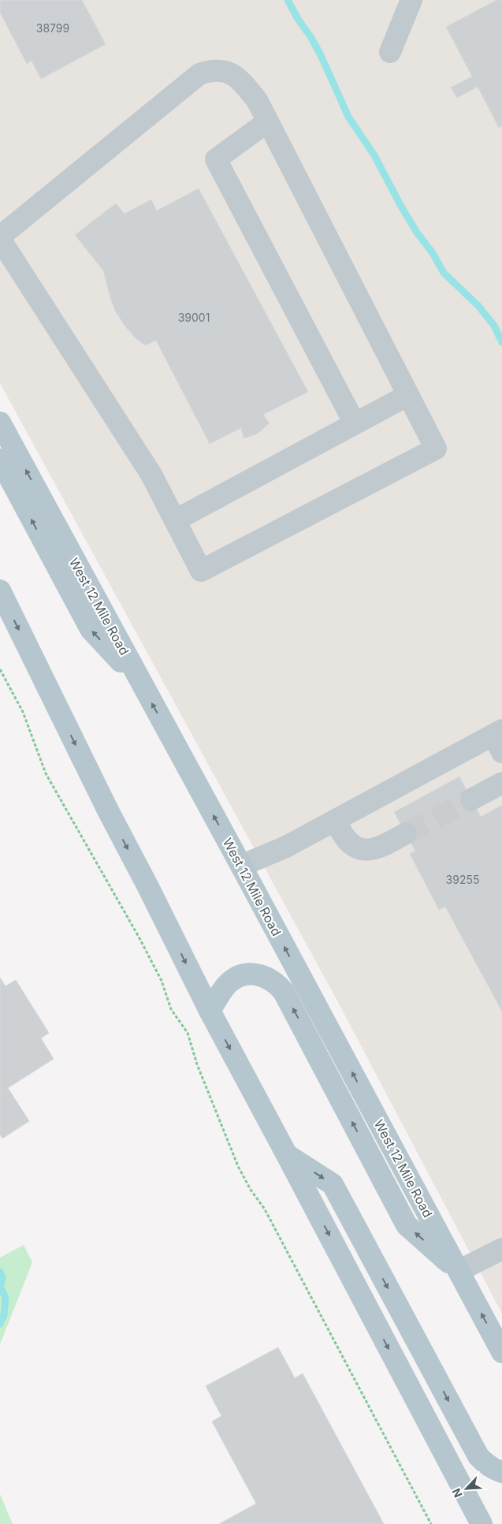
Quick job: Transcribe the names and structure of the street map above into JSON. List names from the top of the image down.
{
  "streets": {
    "main road": ["West 12 Mile Road"]
  },
  "house_numbers": ["38799", "39001", "39255"],
  "north": "bottom left"
}
